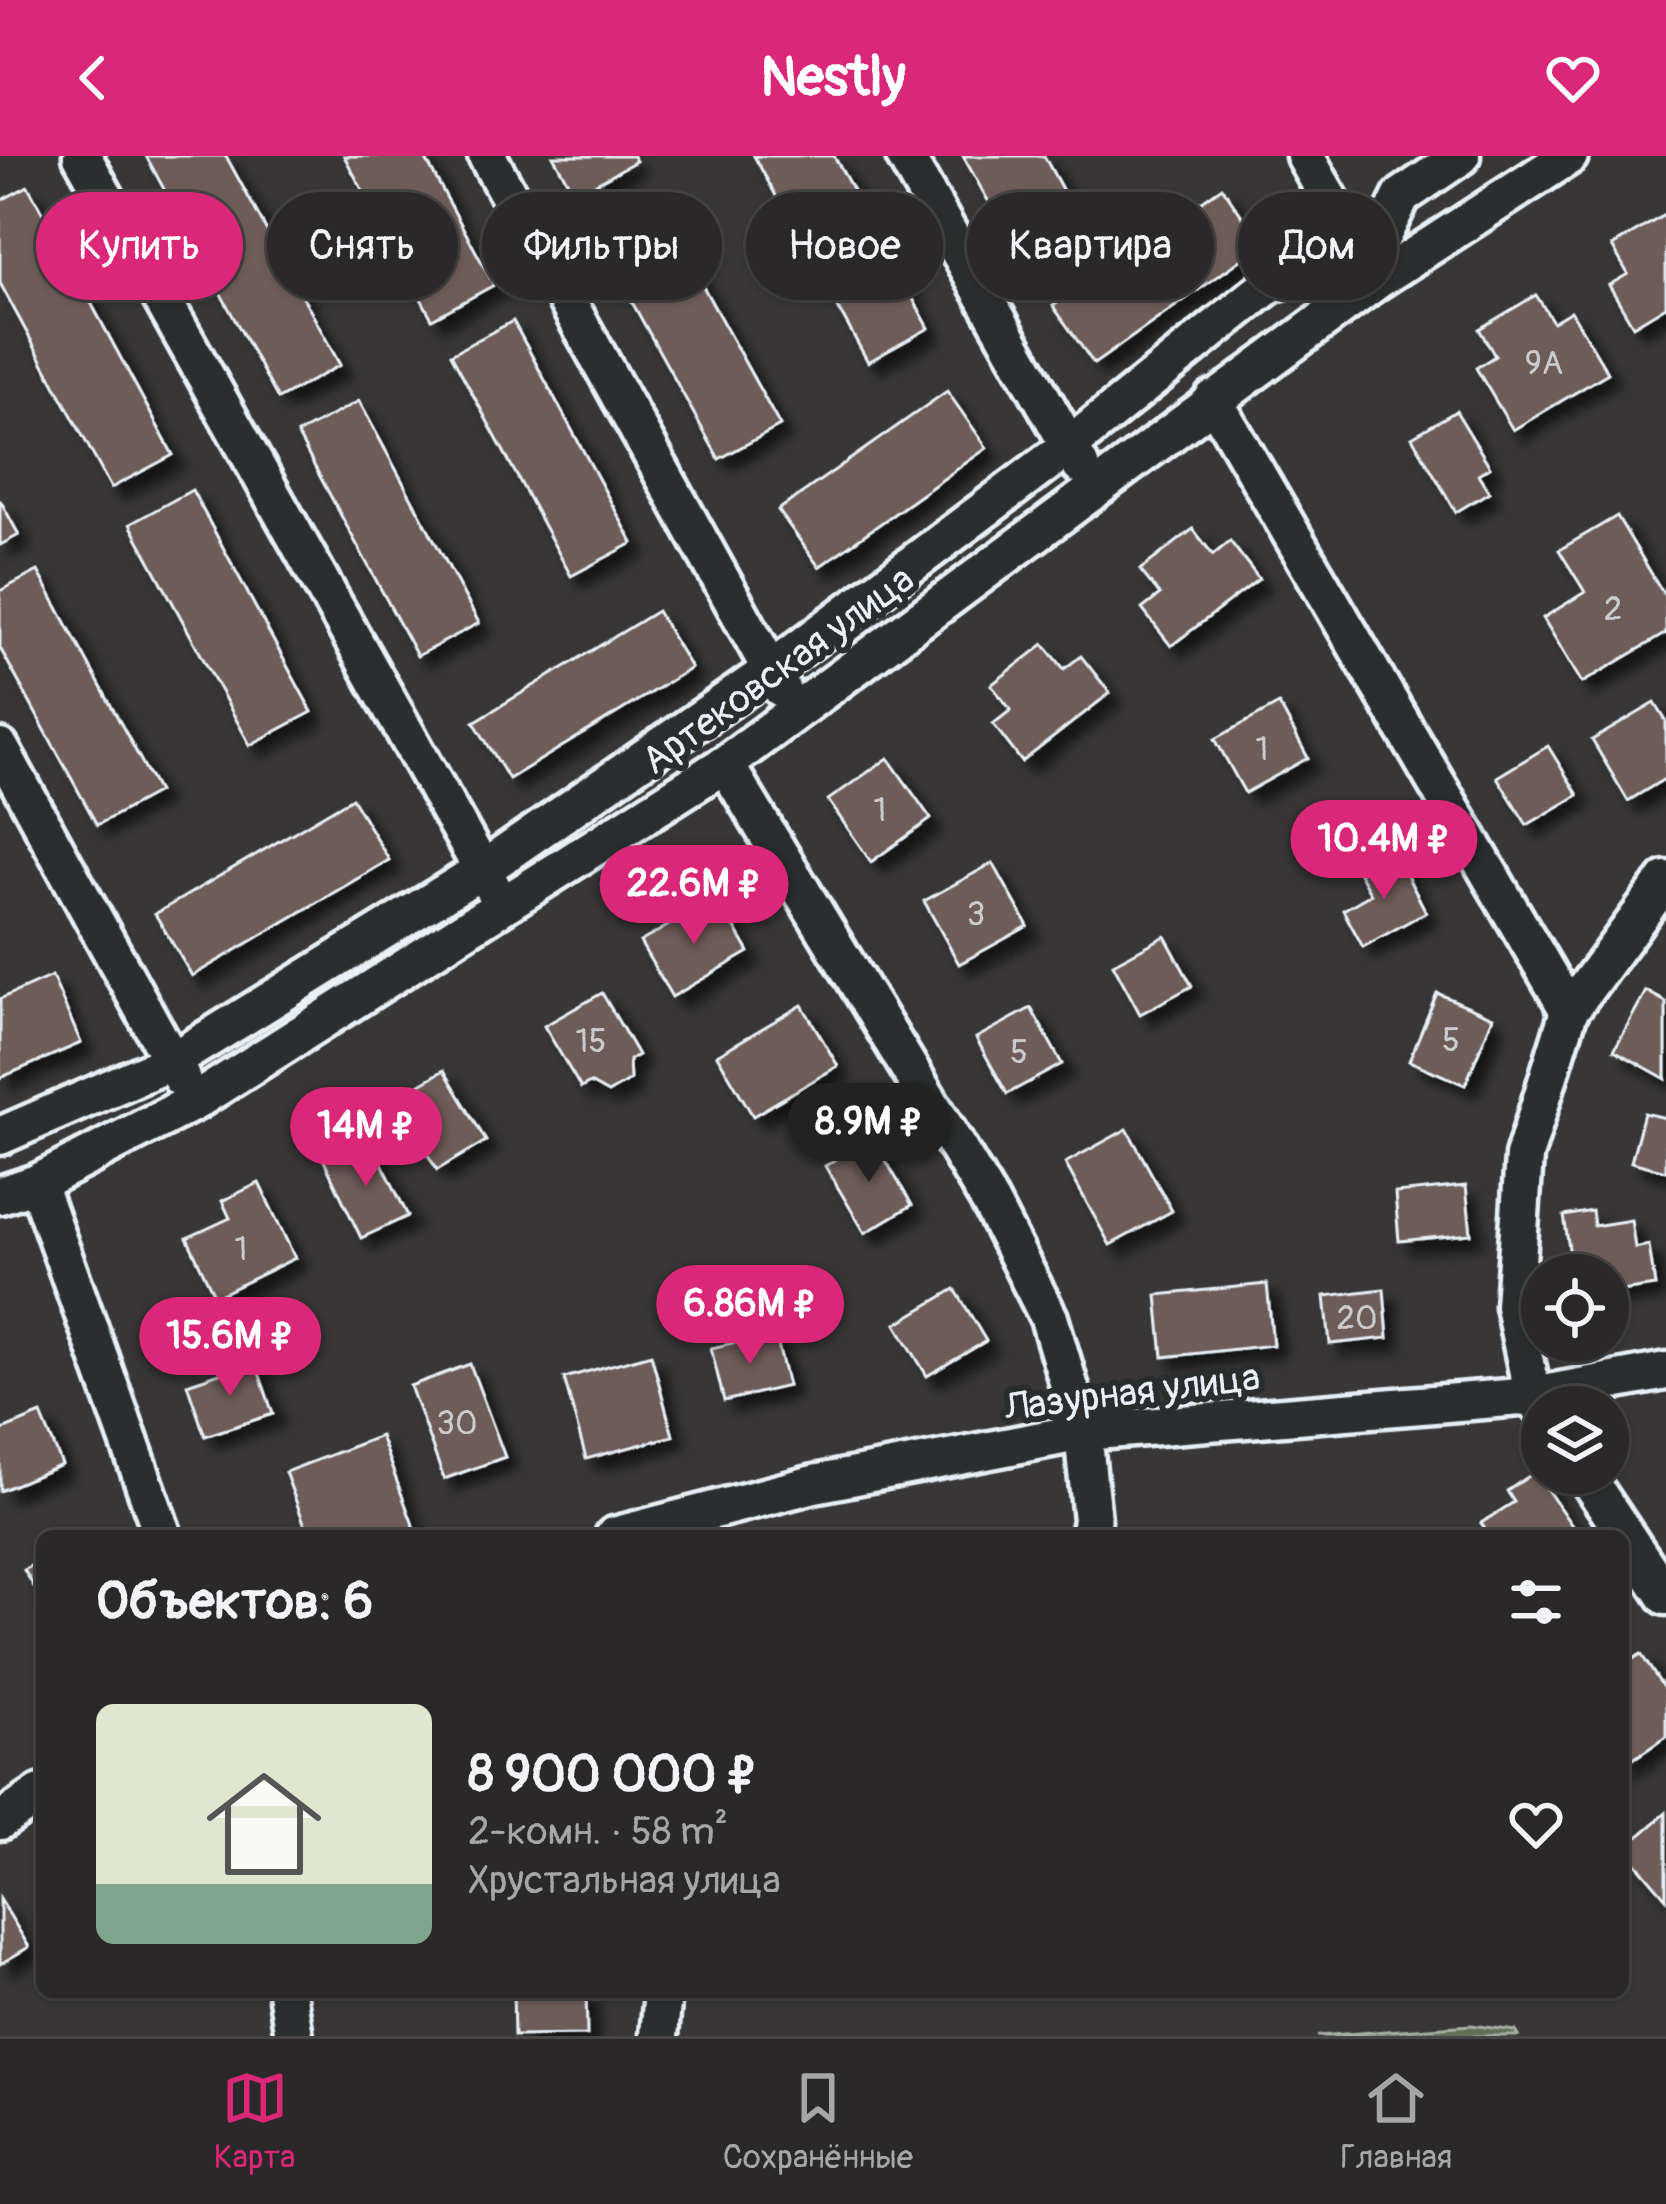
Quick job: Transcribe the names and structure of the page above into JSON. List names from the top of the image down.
{
  "streets": {
    "street": ["Артековская улица", "Лазурная улица"]
  },
  "house_numbers": [
    "9А",
    "2",
    "1",
    "1",
    "3",
    "5",
    "15",
    "5",
    "1",
    "20",
    "30"
  ],
  "page": {
    "header": "Nestly",
    "chip": [
      "Купить",
      "Снять",
      "Фильтры",
      "Новое",
      "Квартира",
      "Дом"
    ],
    "price": [
      "10.4M ₽",
      "22.6M ₽",
      "8.9M ₽",
      "14M ₽",
      "6.86M ₽",
      "15.6M ₽"
    ],
    "heading": "Объектов: 6",
    "list": [
      {
        "name": "8 900 000 ₽",
        "note": "2-комн. · 58 m² · Хрустальная улица"
      }
    ],
    "tabs": ["Карта", "Сохранённые", "Главная"]
  }
}
